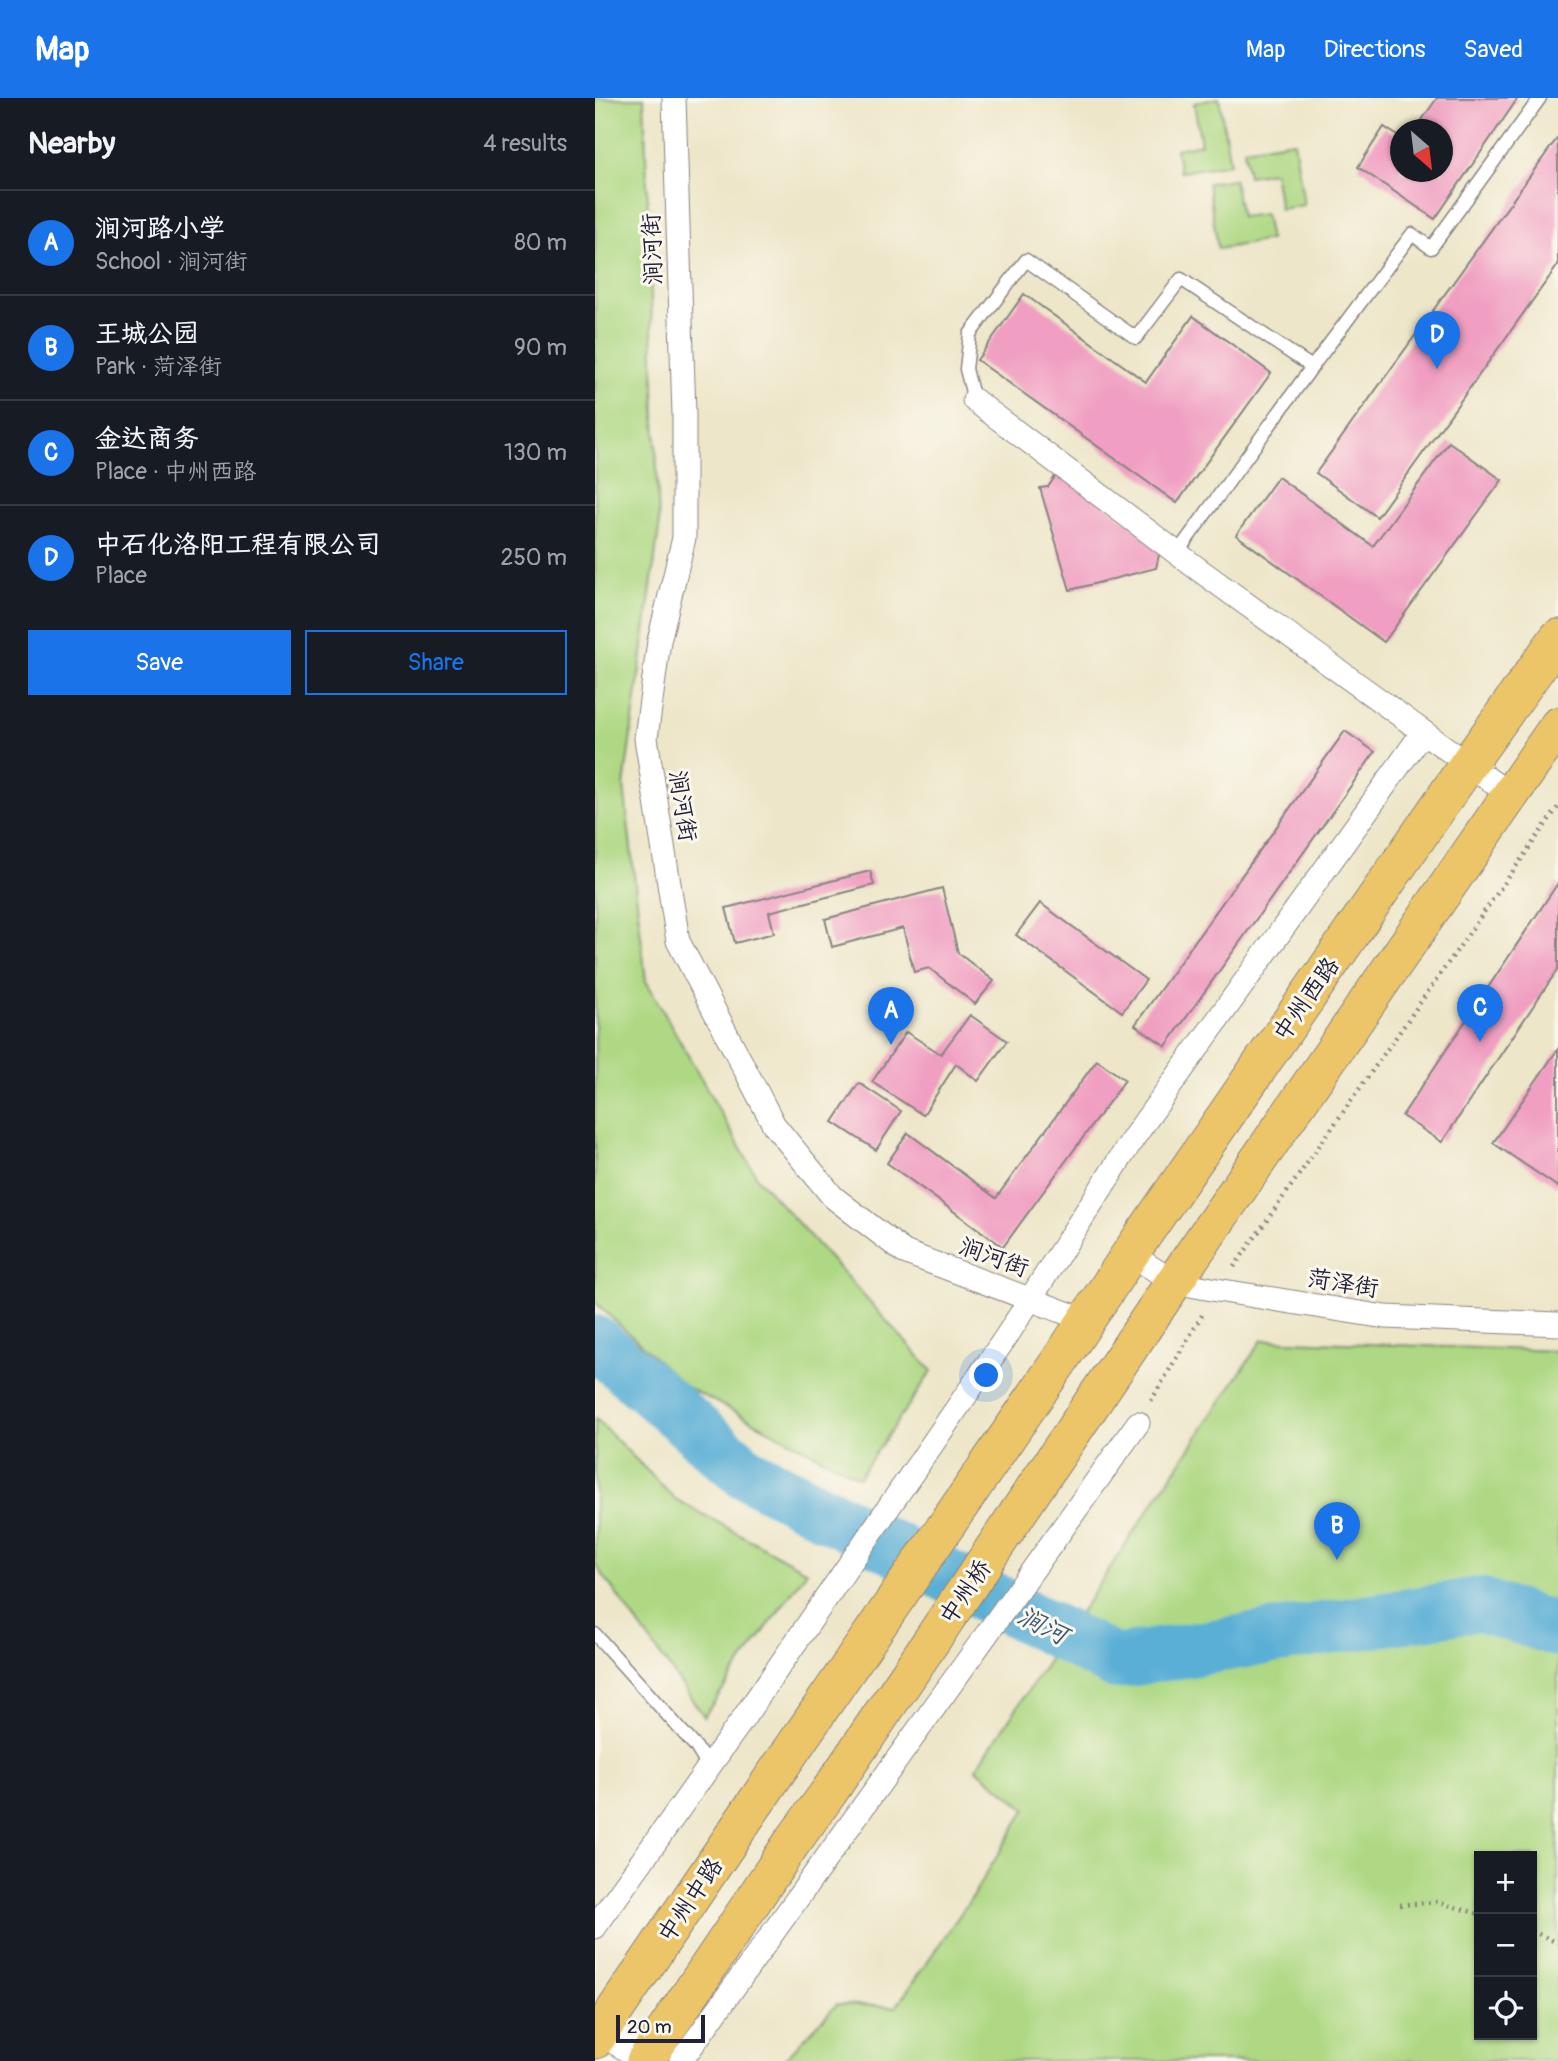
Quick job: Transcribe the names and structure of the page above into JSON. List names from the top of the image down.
{
  "streets": {
    "main road": ["中州西路", "中州桥", "中州中路"],
    "street": ["涧河街", "菏泽街"]
  },
  "crossings": [
    ["涧河街", "中州西路"],
    ["中州西路", "菏泽街"],
    ["中州西路", "中州桥"],
    ["中州西路", "中州中路"],
    ["中州桥", "中州中路"]
  ],
  "water": ["涧河"],
  "scale_bar": "20 m",
  "north": "bottom right",
  "page": {
    "header": "Map",
    "nav": ["Map", "Directions", "Saved"],
    "heading": ["Nearby", "4 results"],
    "list": [
      {
        "mark": "A",
        "name": "涧河路小学",
        "note": "School · 涧河街",
        "value": "80 m"
      },
      {
        "mark": "B",
        "name": "王城公园",
        "note": "Park · 菏泽街",
        "value": "90 m"
      },
      {
        "mark": "C",
        "name": "金达商务",
        "note": "Place · 中州西路",
        "value": "130 m"
      },
      {
        "mark": "D",
        "name": "中石化洛阳工程有限公司",
        "note": "Place",
        "value": "250 m"
      }
    ],
    "pins": [
      "D",
      "C",
      "A",
      "B"
    ],
    "buttons": ["Save", "Share"],
    "map_buttons": ["+", "−"],
    "scale": "20 m"
  }
}
